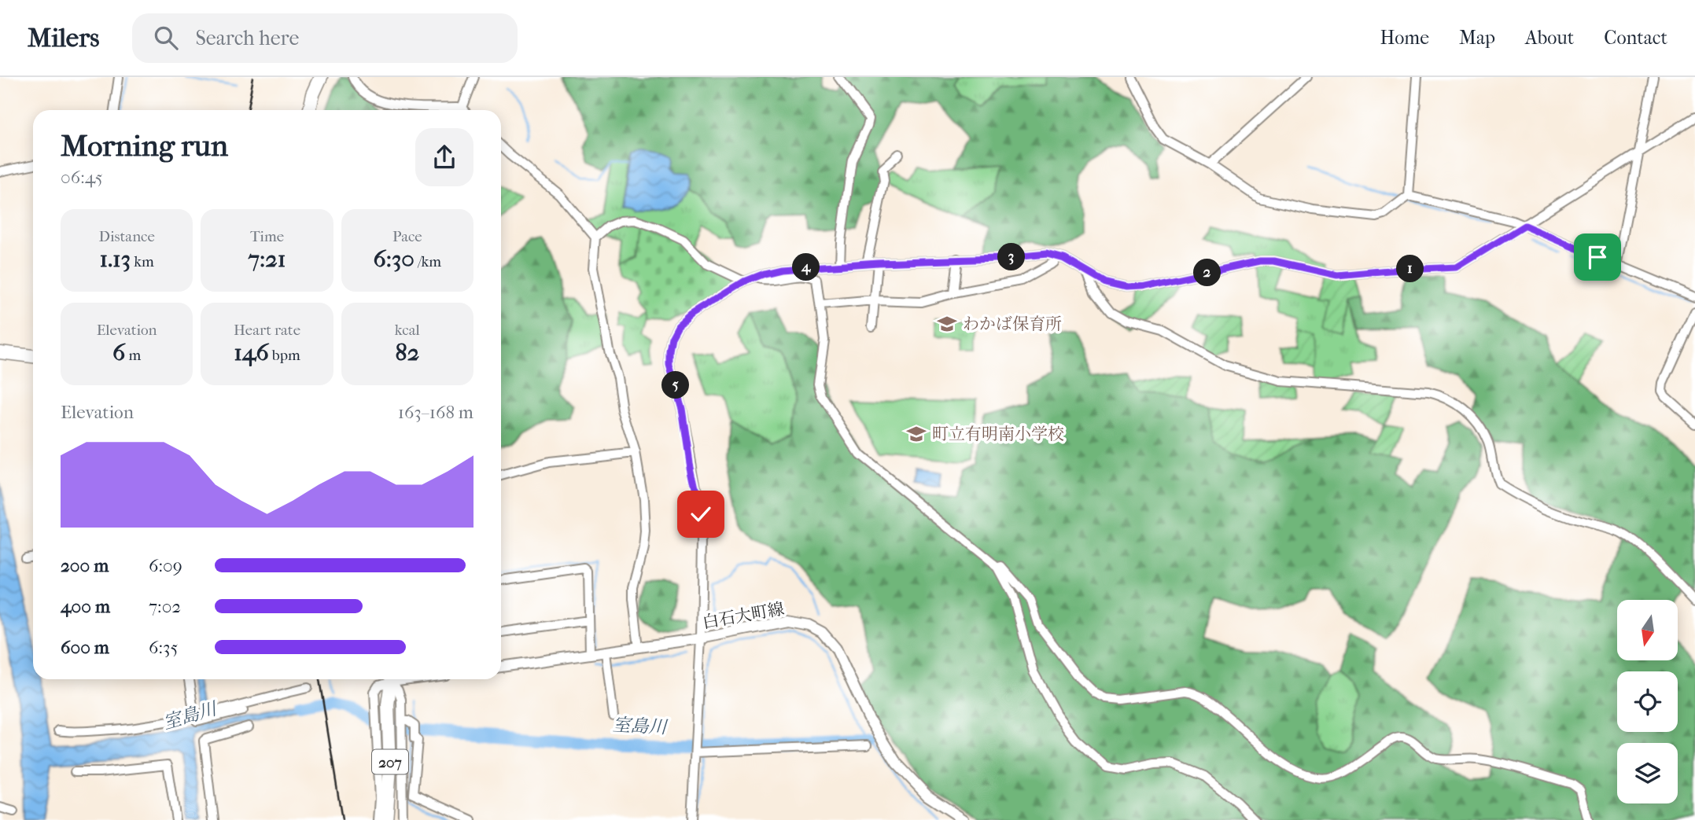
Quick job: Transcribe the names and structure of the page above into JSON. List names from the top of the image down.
{
  "streets": {
    "highway": ["207"],
    "main road": ["白石大町線"]
  },
  "water": ["室島川"],
  "places": {
    "school or university": ["わかば保育所", "町立有明南小学校"]
  },
  "north": "bottom",
  "page": {
    "header": "Milers",
    "search": "Search here",
    "nav": [
      "Home",
      "Map",
      "About",
      "Contact"
    ],
    "heading": ["Morning run", "06:45"],
    "stats": [
      ["Distance", "1.13 km"],
      ["Time", "7:21"],
      ["Pace", "6:30 /km"],
      ["Elevation", "6 m"],
      ["Heart rate", "146 bpm"],
      ["kcal", "82"]
    ],
    "pins": [
      "3",
      "4",
      "1",
      "2",
      "5"
    ],
    "chart": ["Elevation", "163–168 m"],
    "list": [
      {
        "name": "200 m",
        "note": "6:09"
      },
      {
        "name": "400 m",
        "note": "7:02"
      },
      {
        "name": "600 m",
        "note": "6:35"
      }
    ]
  }
}
